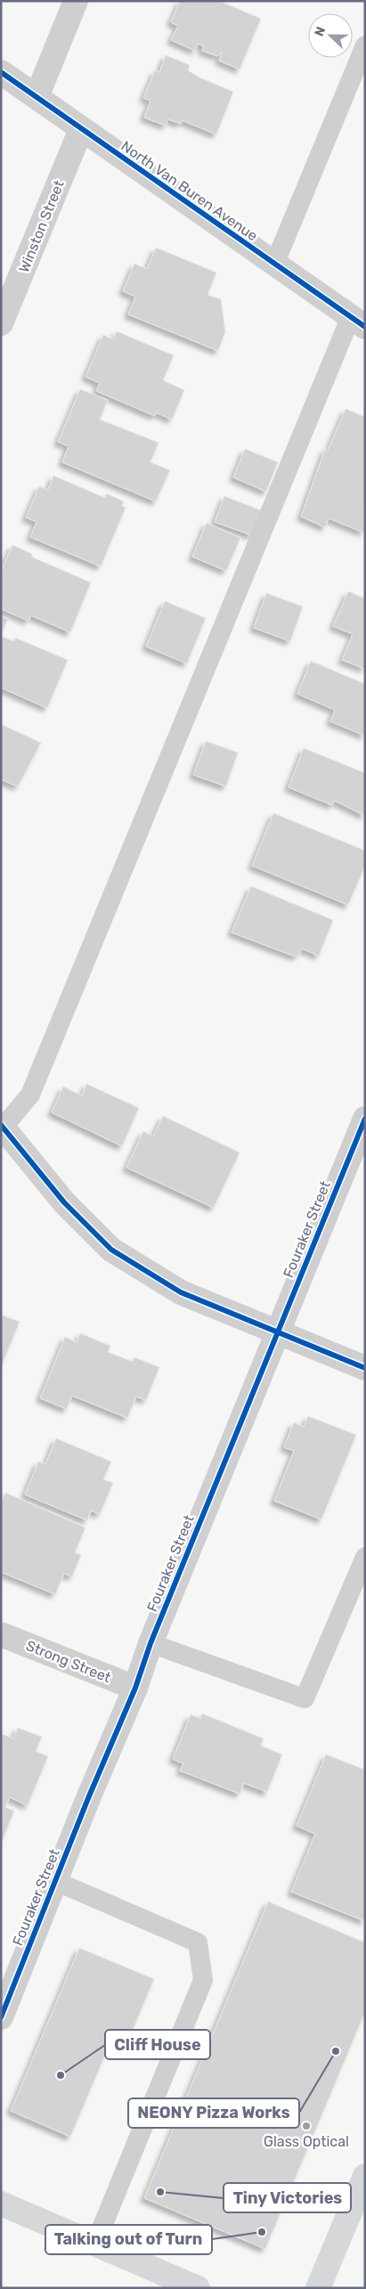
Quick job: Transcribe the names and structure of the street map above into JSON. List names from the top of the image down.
{
  "streets": {
    "street": [
      "North Van Buren Avenue",
      "Winston Street",
      "Fouraker Street",
      "Strong Street"
    ]
  },
  "crossings": [
    ["North Van Buren Avenue", "Winston Street"],
    ["Fouraker Street", "Strong Street"]
  ],
  "places": [
    "NEONY Pizza Works",
    "Cliff House",
    "Glass Optical",
    "Tiny Victories",
    "Talking out of Turn"
  ],
  "north": "left"
}
